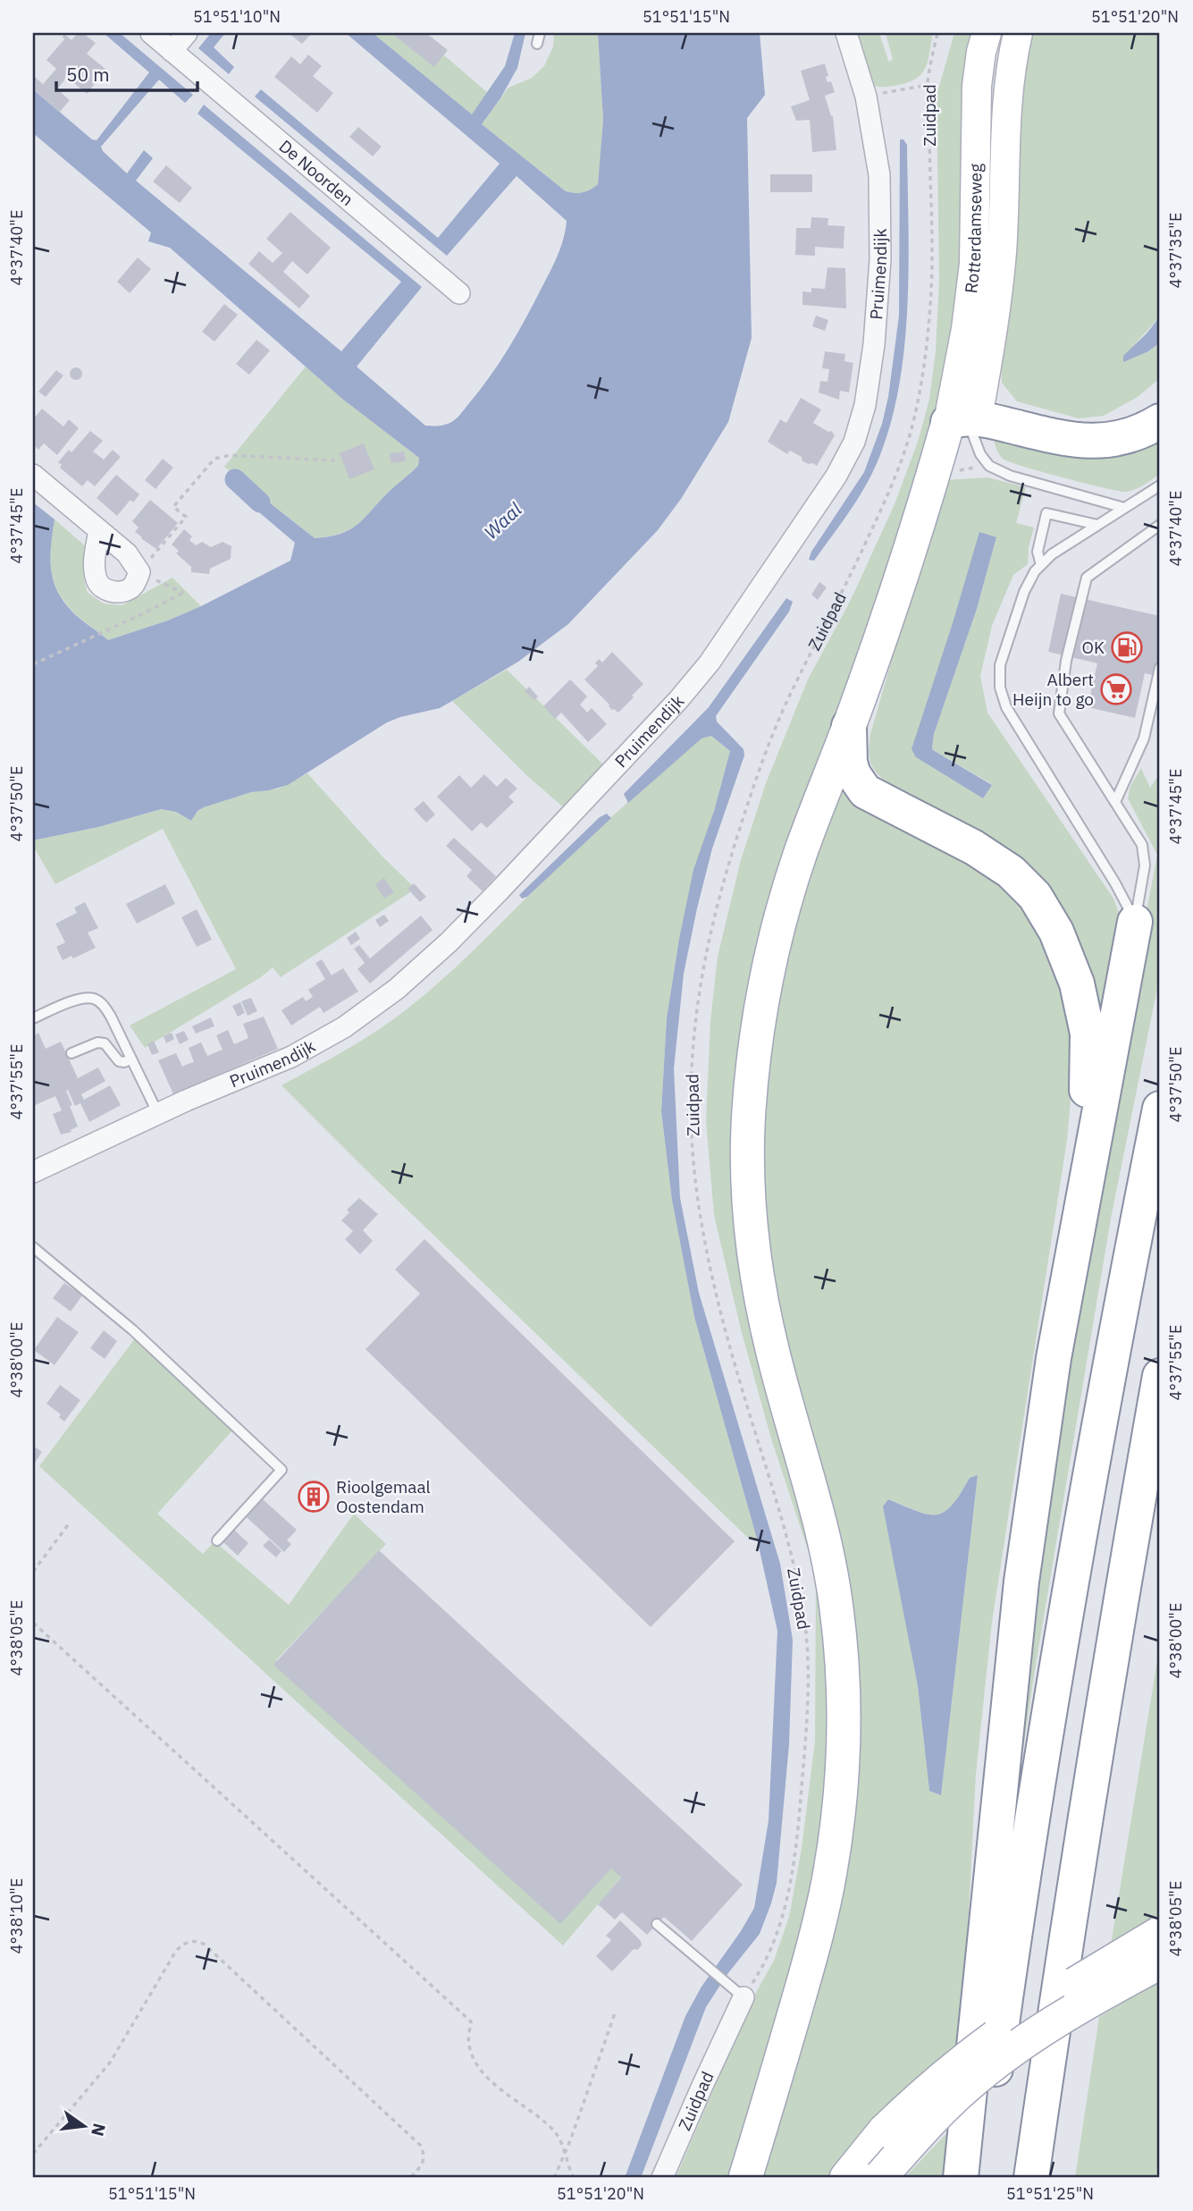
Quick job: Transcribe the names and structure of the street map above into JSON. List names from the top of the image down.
{
  "streets": {
    "main road": ["Rotterdamseweg"],
    "street": ["Zuidpad", "De Noorden", "Pruimendijk"]
  },
  "water": ["Waal"],
  "places": {
    "fuel station": ["OK"],
    "supermarket": ["Albert Heijn to go"],
    "building": ["Rioolgemaal Oostendam"]
  },
  "scale_bar": "50 m",
  "north": "right",
  "coordinates": [
    "51°51'10\"N",
    "51°51'15\"N",
    "51°51'20\"N",
    "4°37'40\"E",
    "4°37'35\"E",
    "4°37'45\"E",
    "4°37'50\"E",
    "4°37'55\"E",
    "4°38'00\"E",
    "4°38'05\"E",
    "4°38'10\"E",
    "51°51'25\"N"
  ]
}
